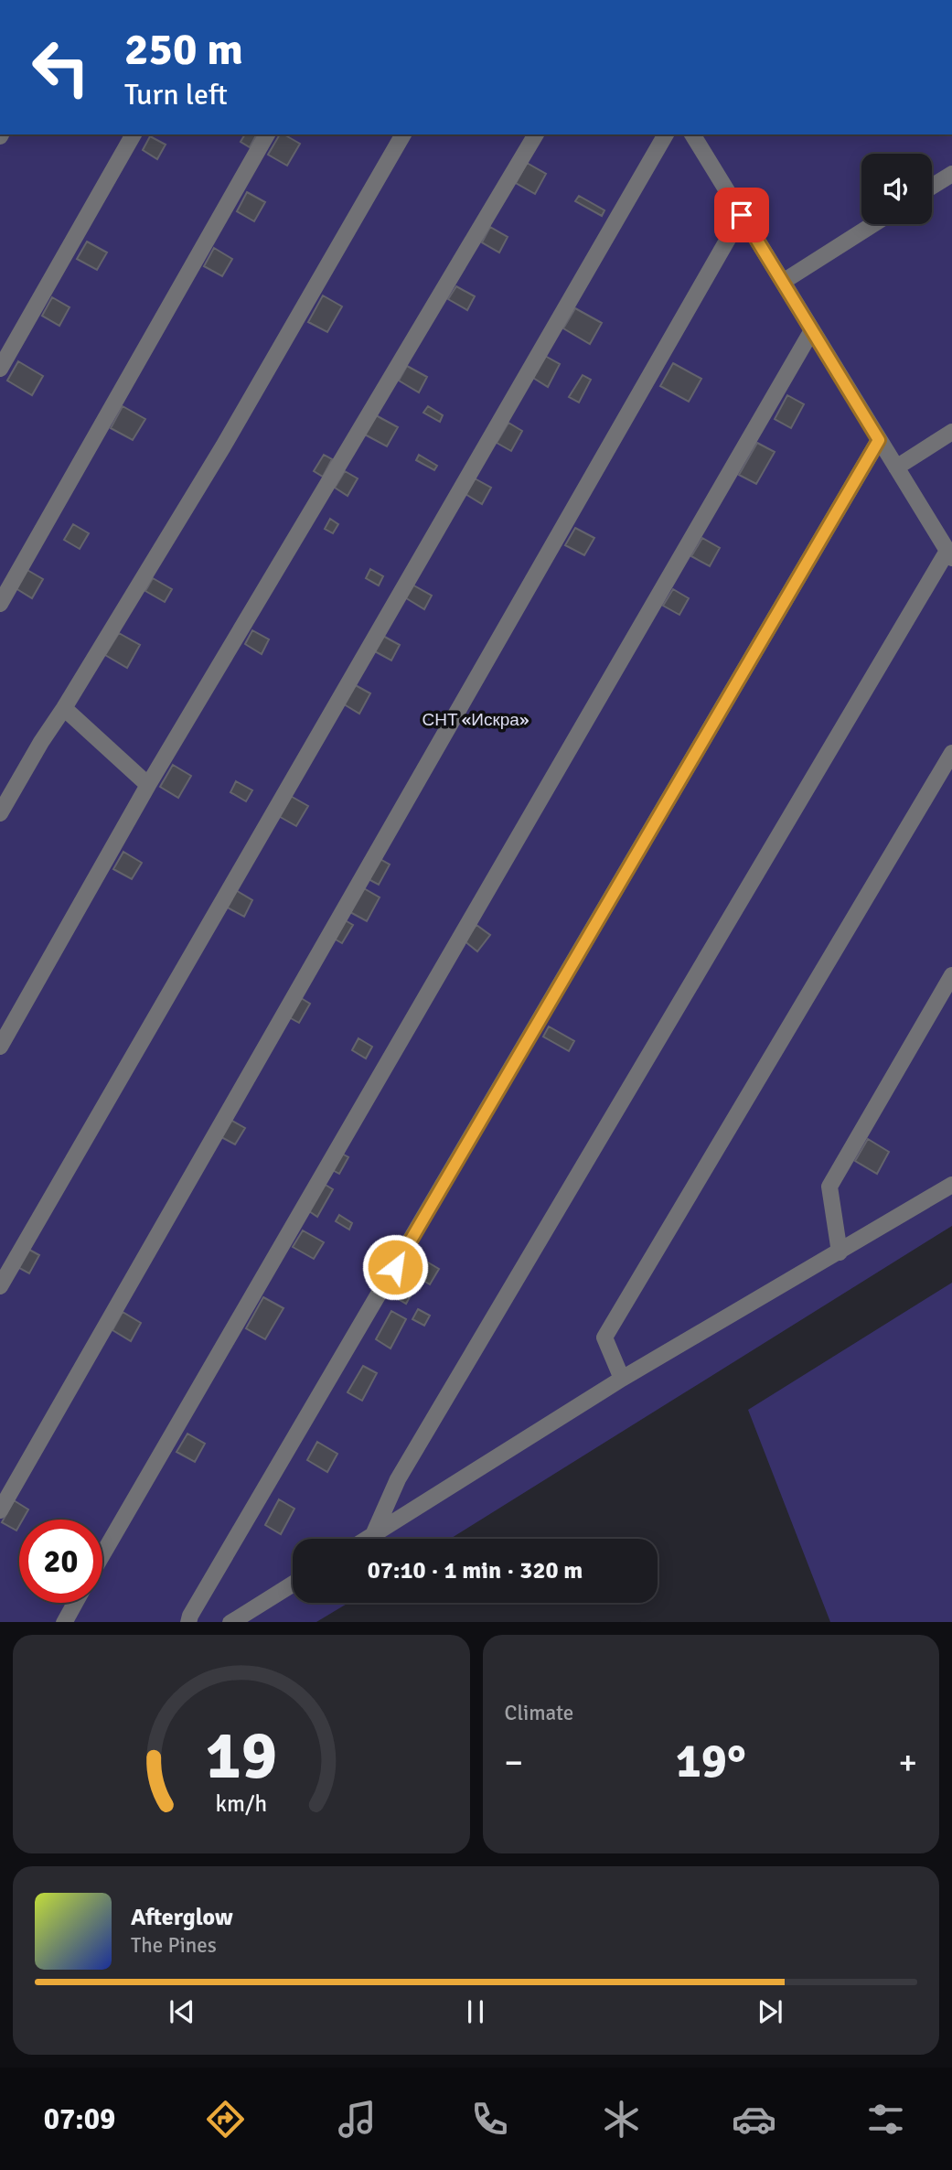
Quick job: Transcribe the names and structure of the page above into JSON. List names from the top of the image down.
{
  "parks": ["СНТ «Искра»"],
  "page": {
    "turn": ["250 m", "Turn left"],
    "limit": "20",
    "trip": "07:10 · 1 min · 320 m",
    "tile": "Climate",
    "heat": ["−", "19°", "+"],
    "song": ["Afterglow", "The Pines"],
    "tabs": "07:09",
    "gauge": ["19", "km/h"]
  }
}
